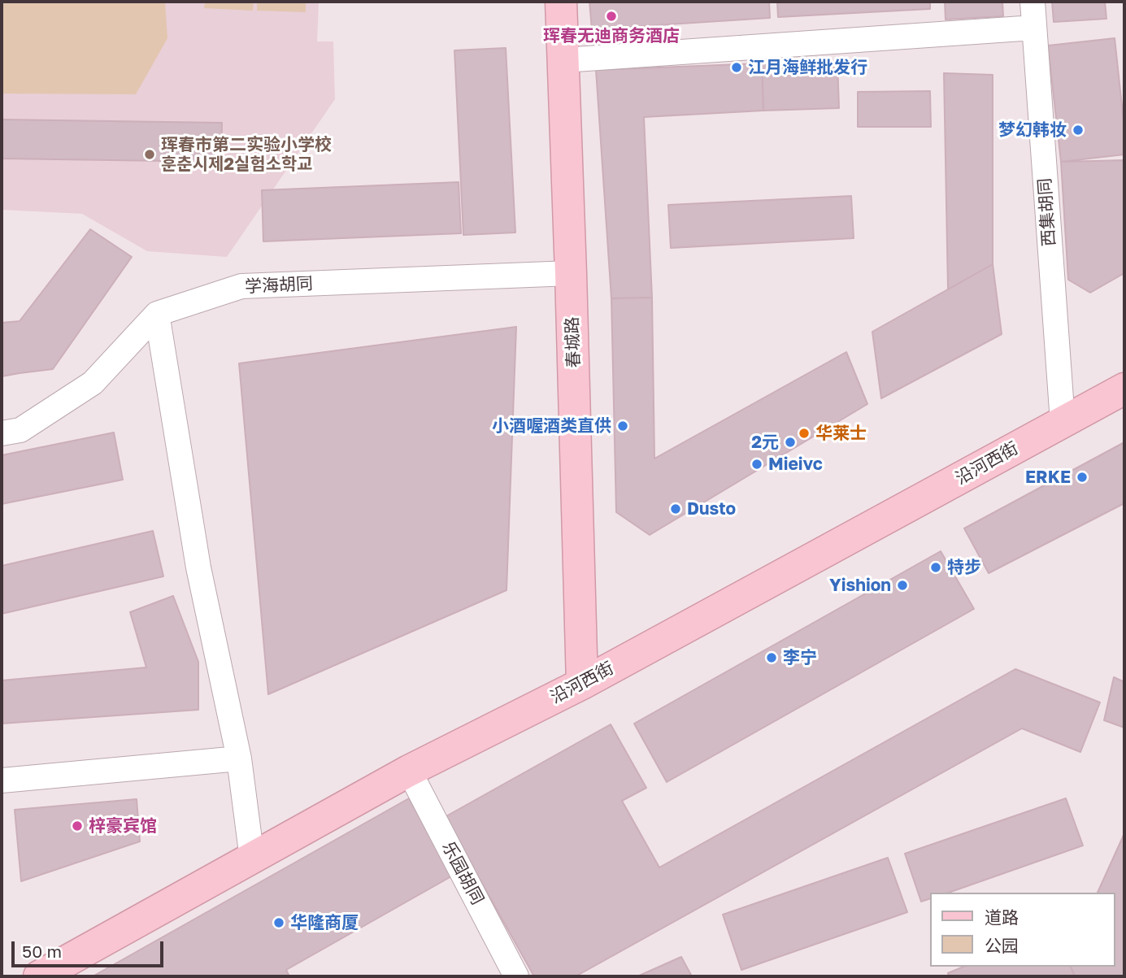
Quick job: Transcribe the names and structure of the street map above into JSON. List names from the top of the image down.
{
  "streets": {
    "main road": ["春城路", "沿河西街"],
    "street": ["西集胡同", "学海胡同", "乐园胡同"]
  },
  "crossings": [
    ["西集胡同", "沿河西街"],
    ["学海胡同", "春城路"],
    ["春城路", "沿河西街"],
    ["沿河西街", "乐园胡同"]
  ],
  "places": [
    "珲春无迪商务酒店",
    "江月海鲜批发行",
    "梦幻韩妆",
    "珲春市第二实验小学校 훈춘시제2실험소학교",
    "小酒喔酒类直供",
    "华莱士",
    "2元",
    "Mieivc",
    "ERKE",
    "Dusto",
    "特步",
    "Yishion",
    "李宁",
    "梓豪宾馆",
    "华隆商厦"
  ],
  "legend": ["道路", "公园"],
  "scale_bar": "50 m"
}
